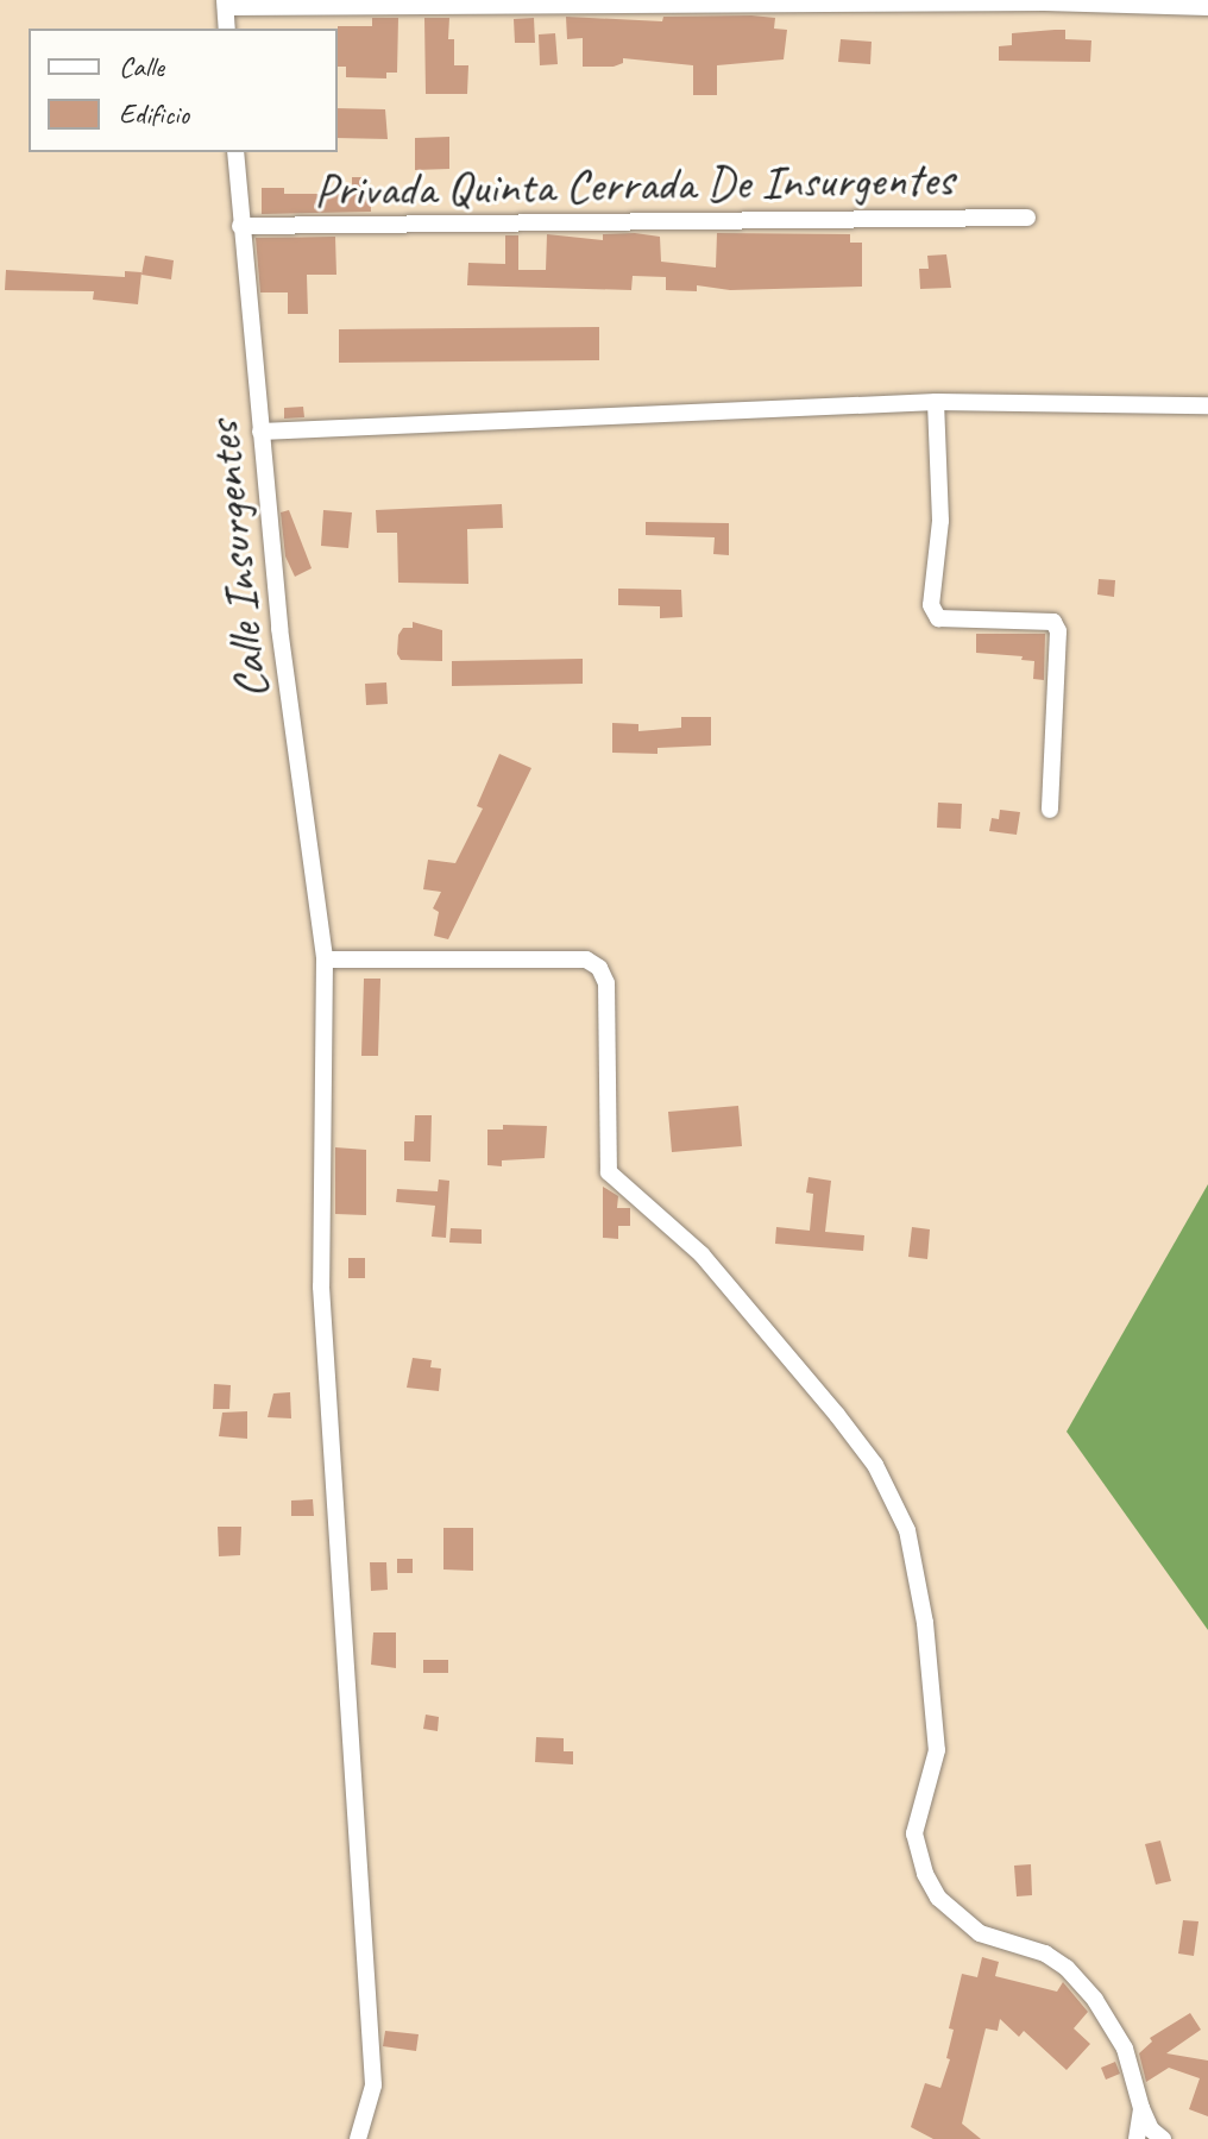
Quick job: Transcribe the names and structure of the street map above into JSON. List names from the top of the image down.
{
  "streets": {
    "street": ["Privada Quinta Cerrada De Insurgentes", "Calle Insurgentes"]
  },
  "crossings": [
    ["Privada Quinta Cerrada De Insurgentes", "Calle Insurgentes"]
  ],
  "legend": ["Calle", "Edificio"]
}
